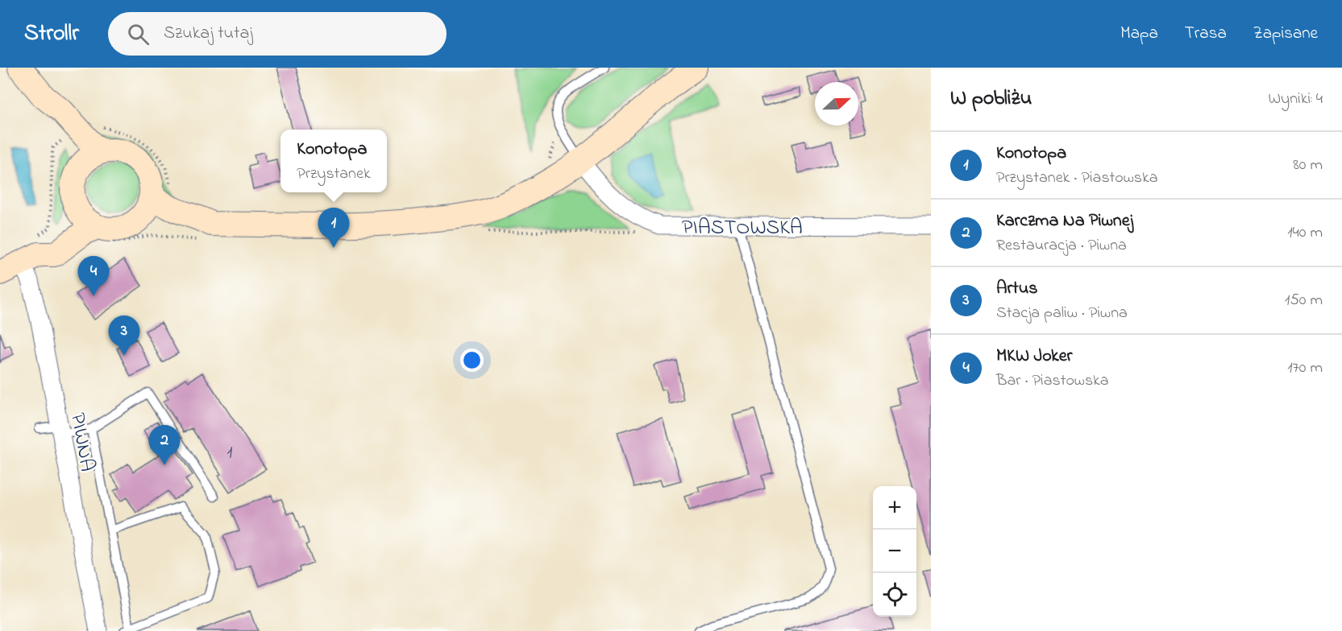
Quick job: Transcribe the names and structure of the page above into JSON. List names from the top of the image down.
{
  "streets": {
    "street": ["PIASTOWSKA", "PIWNA"]
  },
  "house_numbers": ["1"],
  "north": "right",
  "page": {
    "header": "Strollr",
    "search": "Szukaj tutaj",
    "nav": ["Mapa", "Trasa", "Zapisane"],
    "heading": ["W pobliżu", "Wyniki: 4"],
    "popup": ["Konotopa", "Przystanek"],
    "list": [
      {
        "mark": "1",
        "name": "Konotopa",
        "note": "Przystanek · Piastowska",
        "value": "80 m"
      },
      {
        "mark": "2",
        "name": "Karczma Na Piwnej",
        "note": "Restauracja · Piwna",
        "value": "140 m"
      },
      {
        "mark": "3",
        "name": "Artus",
        "note": "Stacja paliw · Piwna",
        "value": "150 m"
      },
      {
        "mark": "4",
        "name": "MKW Joker",
        "note": "Bar · Piastowska",
        "value": "170 m"
      }
    ],
    "pins": [
      "1",
      "4",
      "3",
      "2"
    ],
    "map_buttons": ["+", "−"]
  }
}
